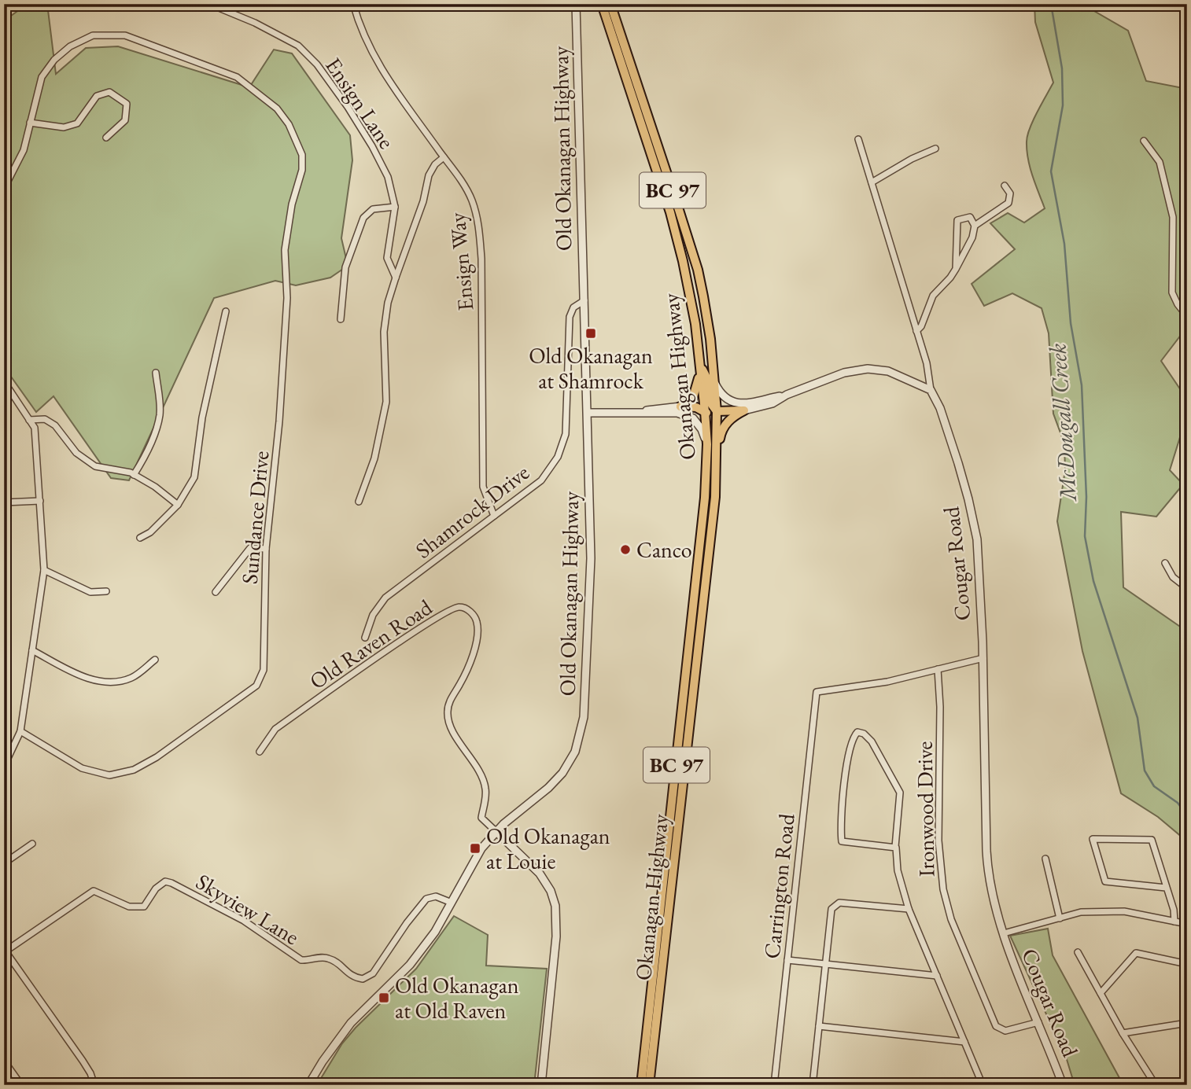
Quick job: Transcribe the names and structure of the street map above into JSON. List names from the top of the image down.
{
  "streets": {
    "highway": ["BC 97", "Okanagan Highway"],
    "street": [
      "Ensign Lane",
      "Old Okanagan Highway",
      "Ensign Way",
      "Shamrock Drive",
      "Sundance Drive",
      "Cougar Road",
      "Old Raven Road",
      "Ironwood Drive",
      "Carrington Road",
      "Skyview Lane"
    ]
  },
  "crossings": [
    ["Old Okanagan Highway", "Shamrock Drive"],
    ["Old Okanagan Highway", "Old Raven Road"],
    ["Old Okanagan Highway", "Skyview Lane"],
    ["Ensign Way", "Shamrock Drive"],
    ["Cougar Road", "Ironwood Drive"],
    ["Ironwood Drive", "Carrington Road"]
  ],
  "water": ["McDougall Creek"],
  "places": {
    "transit": ["Old Okanagan at Shamrock", "Old Okanagan at Louie", "Old Okanagan at Old Raven"],
    "other": ["Canco"]
  }
}
